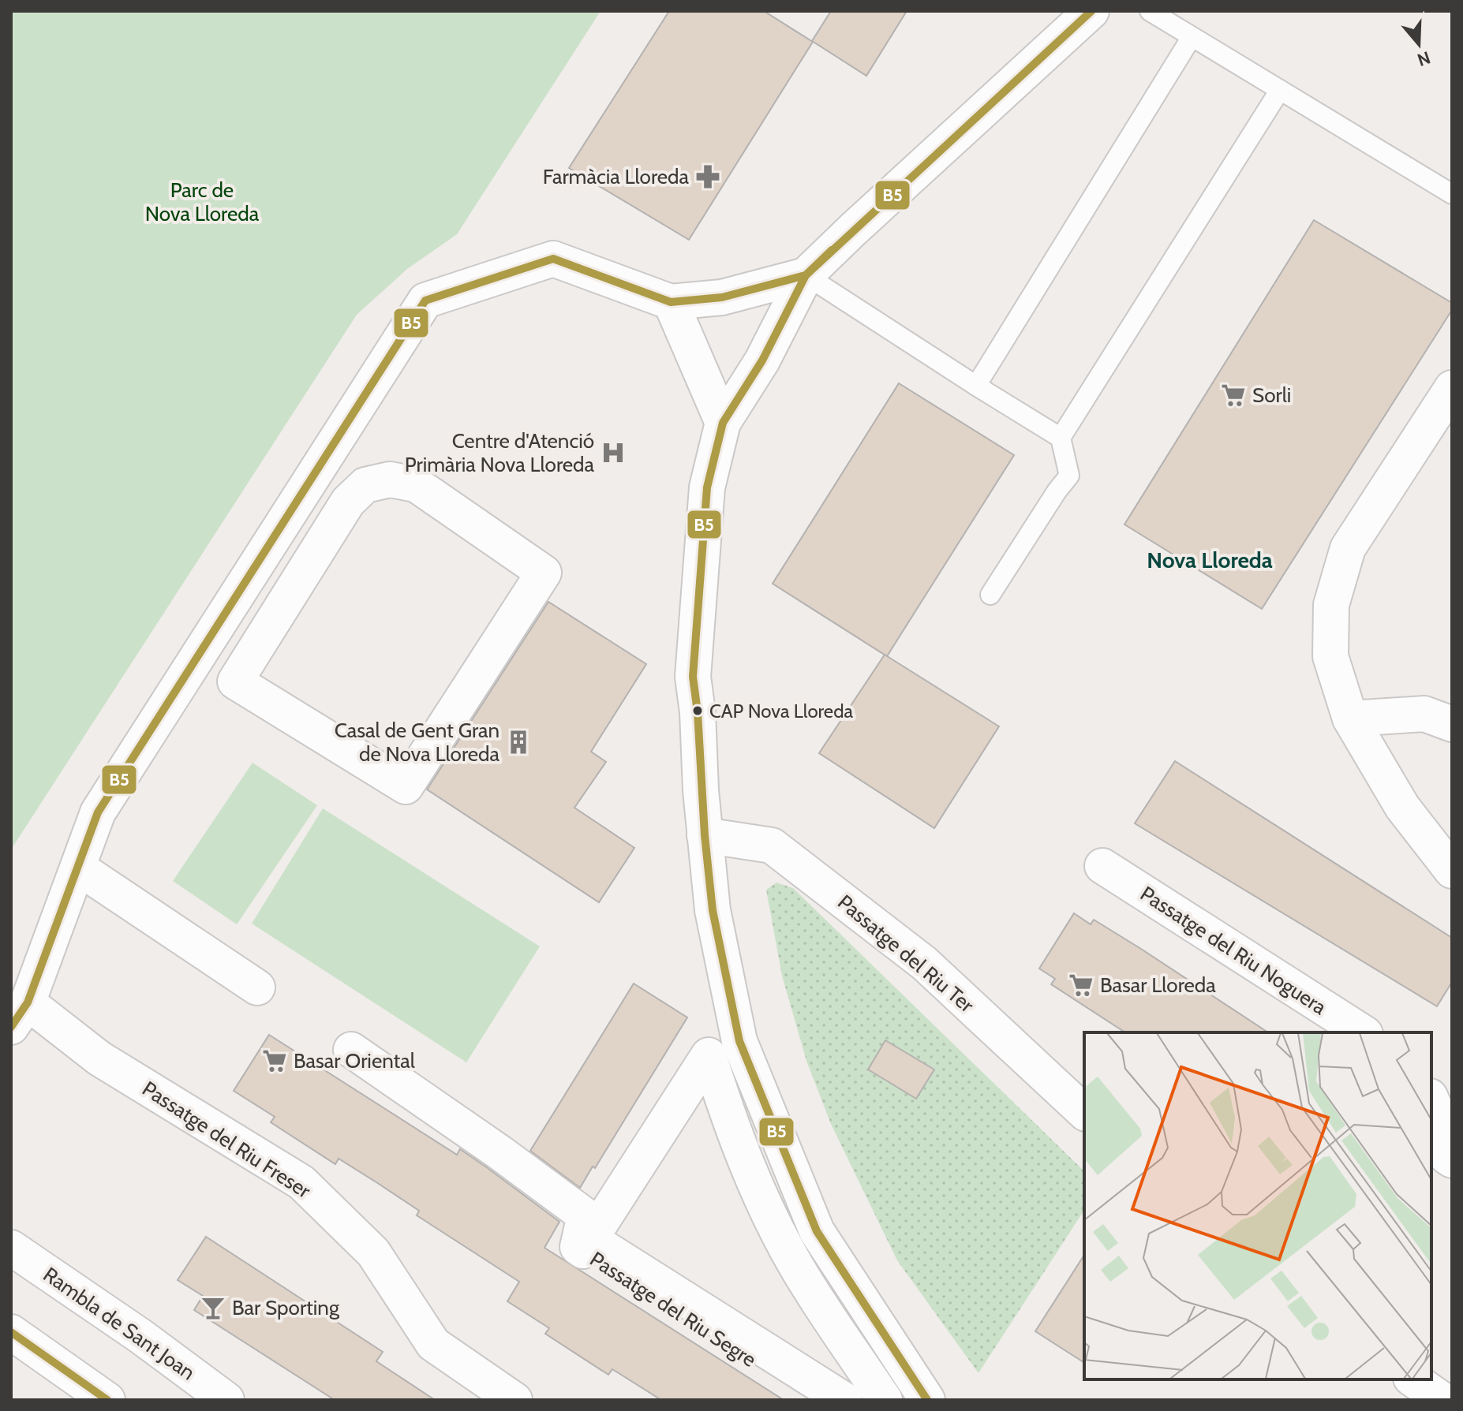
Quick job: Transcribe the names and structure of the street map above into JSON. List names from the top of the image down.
{
  "streets": {
    "street": [
      "Passatge del Riu Noguera",
      "Passatge del Riu Ter",
      "Passatge del Riu Freser",
      "Passatge del Riu Segre",
      "Rambla de Sant Joan"
    ]
  },
  "districts": ["Nova Lloreda"],
  "parks": ["Parc de Nova Lloreda"],
  "places": {
    "pharmacy": ["Farmàcia Lloreda"],
    "supermarket": ["Sorli", "Basar Lloreda", "Basar Oriental"],
    "hospital": ["Centre d'Atenció Primària Nova Lloreda"],
    "other": ["CAP Nova Lloreda"],
    "building": ["Casal de Gent Gran de Nova Lloreda"],
    "bar": ["Bar Sporting"]
  },
  "lines": ["transit line B5"],
  "north": "bottom"
}
